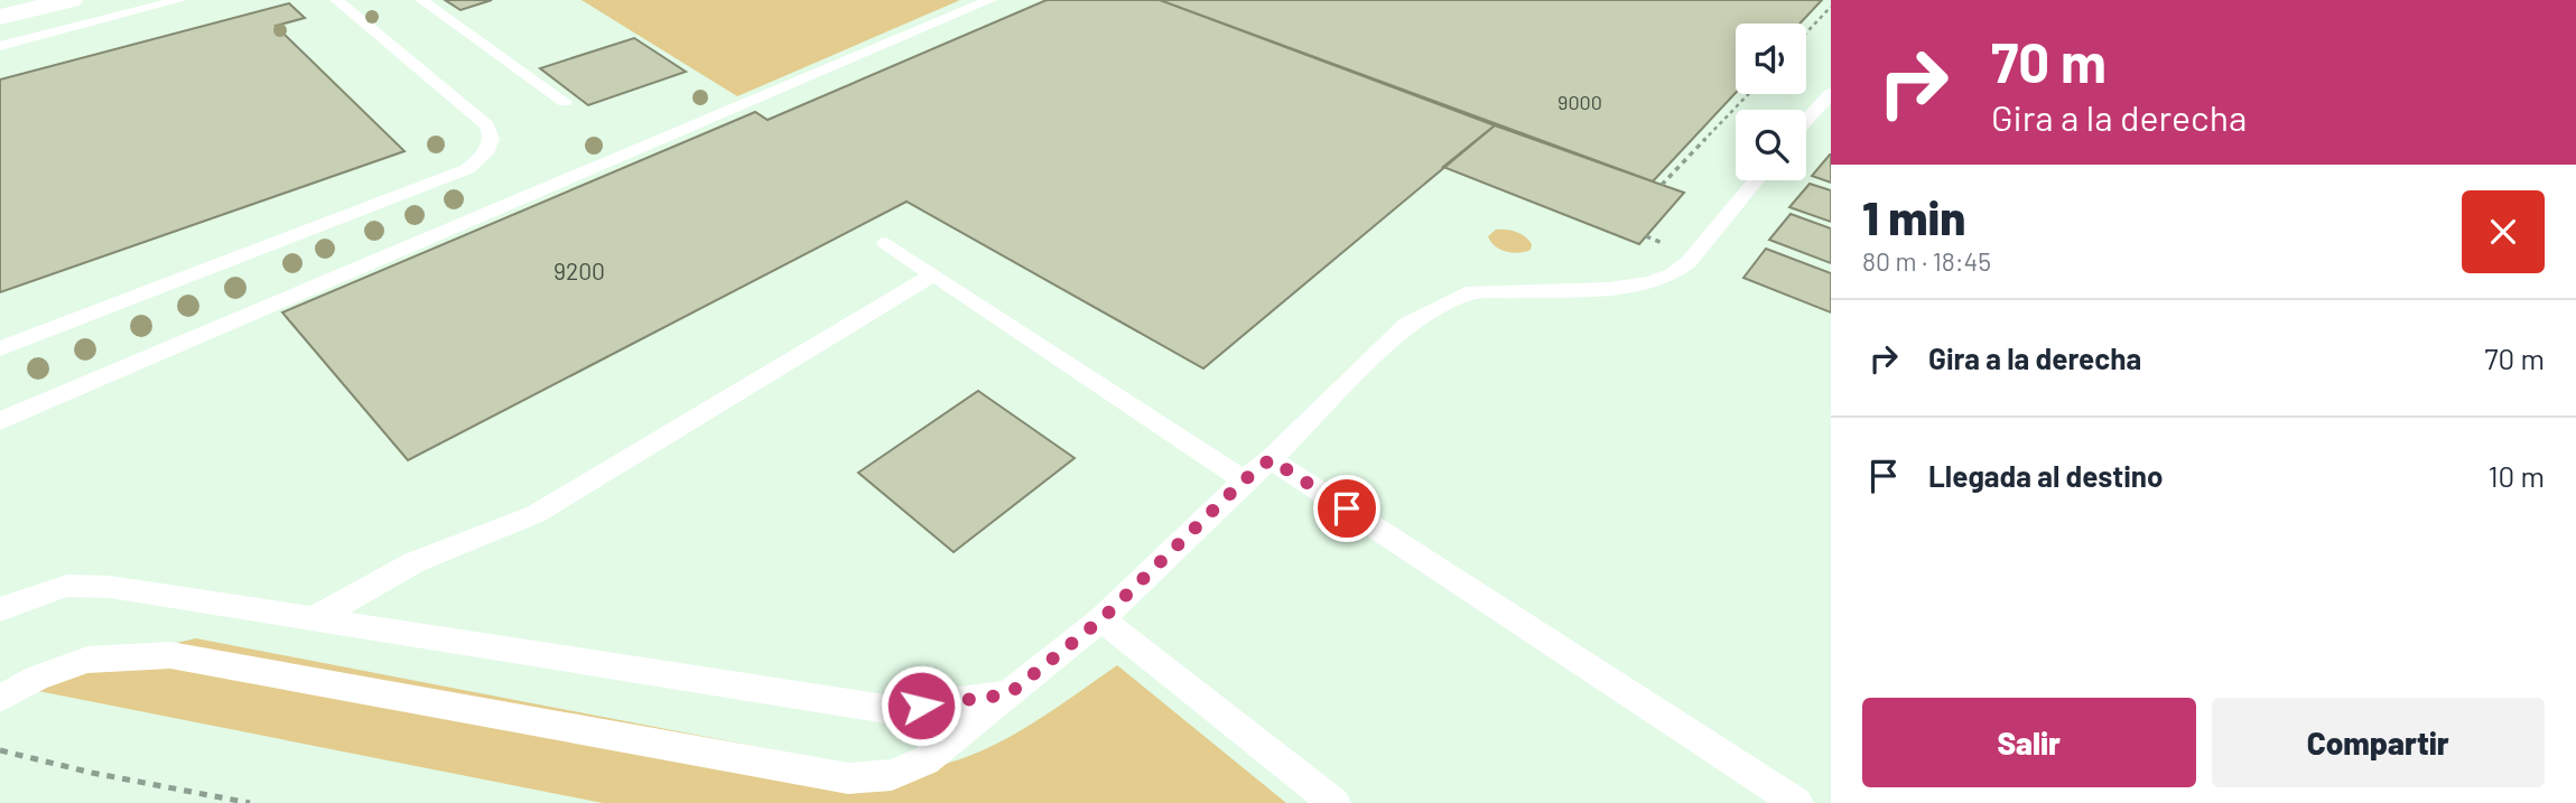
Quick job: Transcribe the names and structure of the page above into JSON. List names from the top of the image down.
{
  "house_numbers": ["9000", "9200"],
  "page": {
    "turn": ["70 m", "Gira a la derecha"],
    "heading": ["1 min", "80 m · 18:45"],
    "list": [
      {
        "name": "Gira a la derecha",
        "value": "70 m"
      },
      {
        "name": "Llegada al destino",
        "value": "10 m"
      }
    ],
    "buttons": ["Salir", "Compartir"]
  }
}
